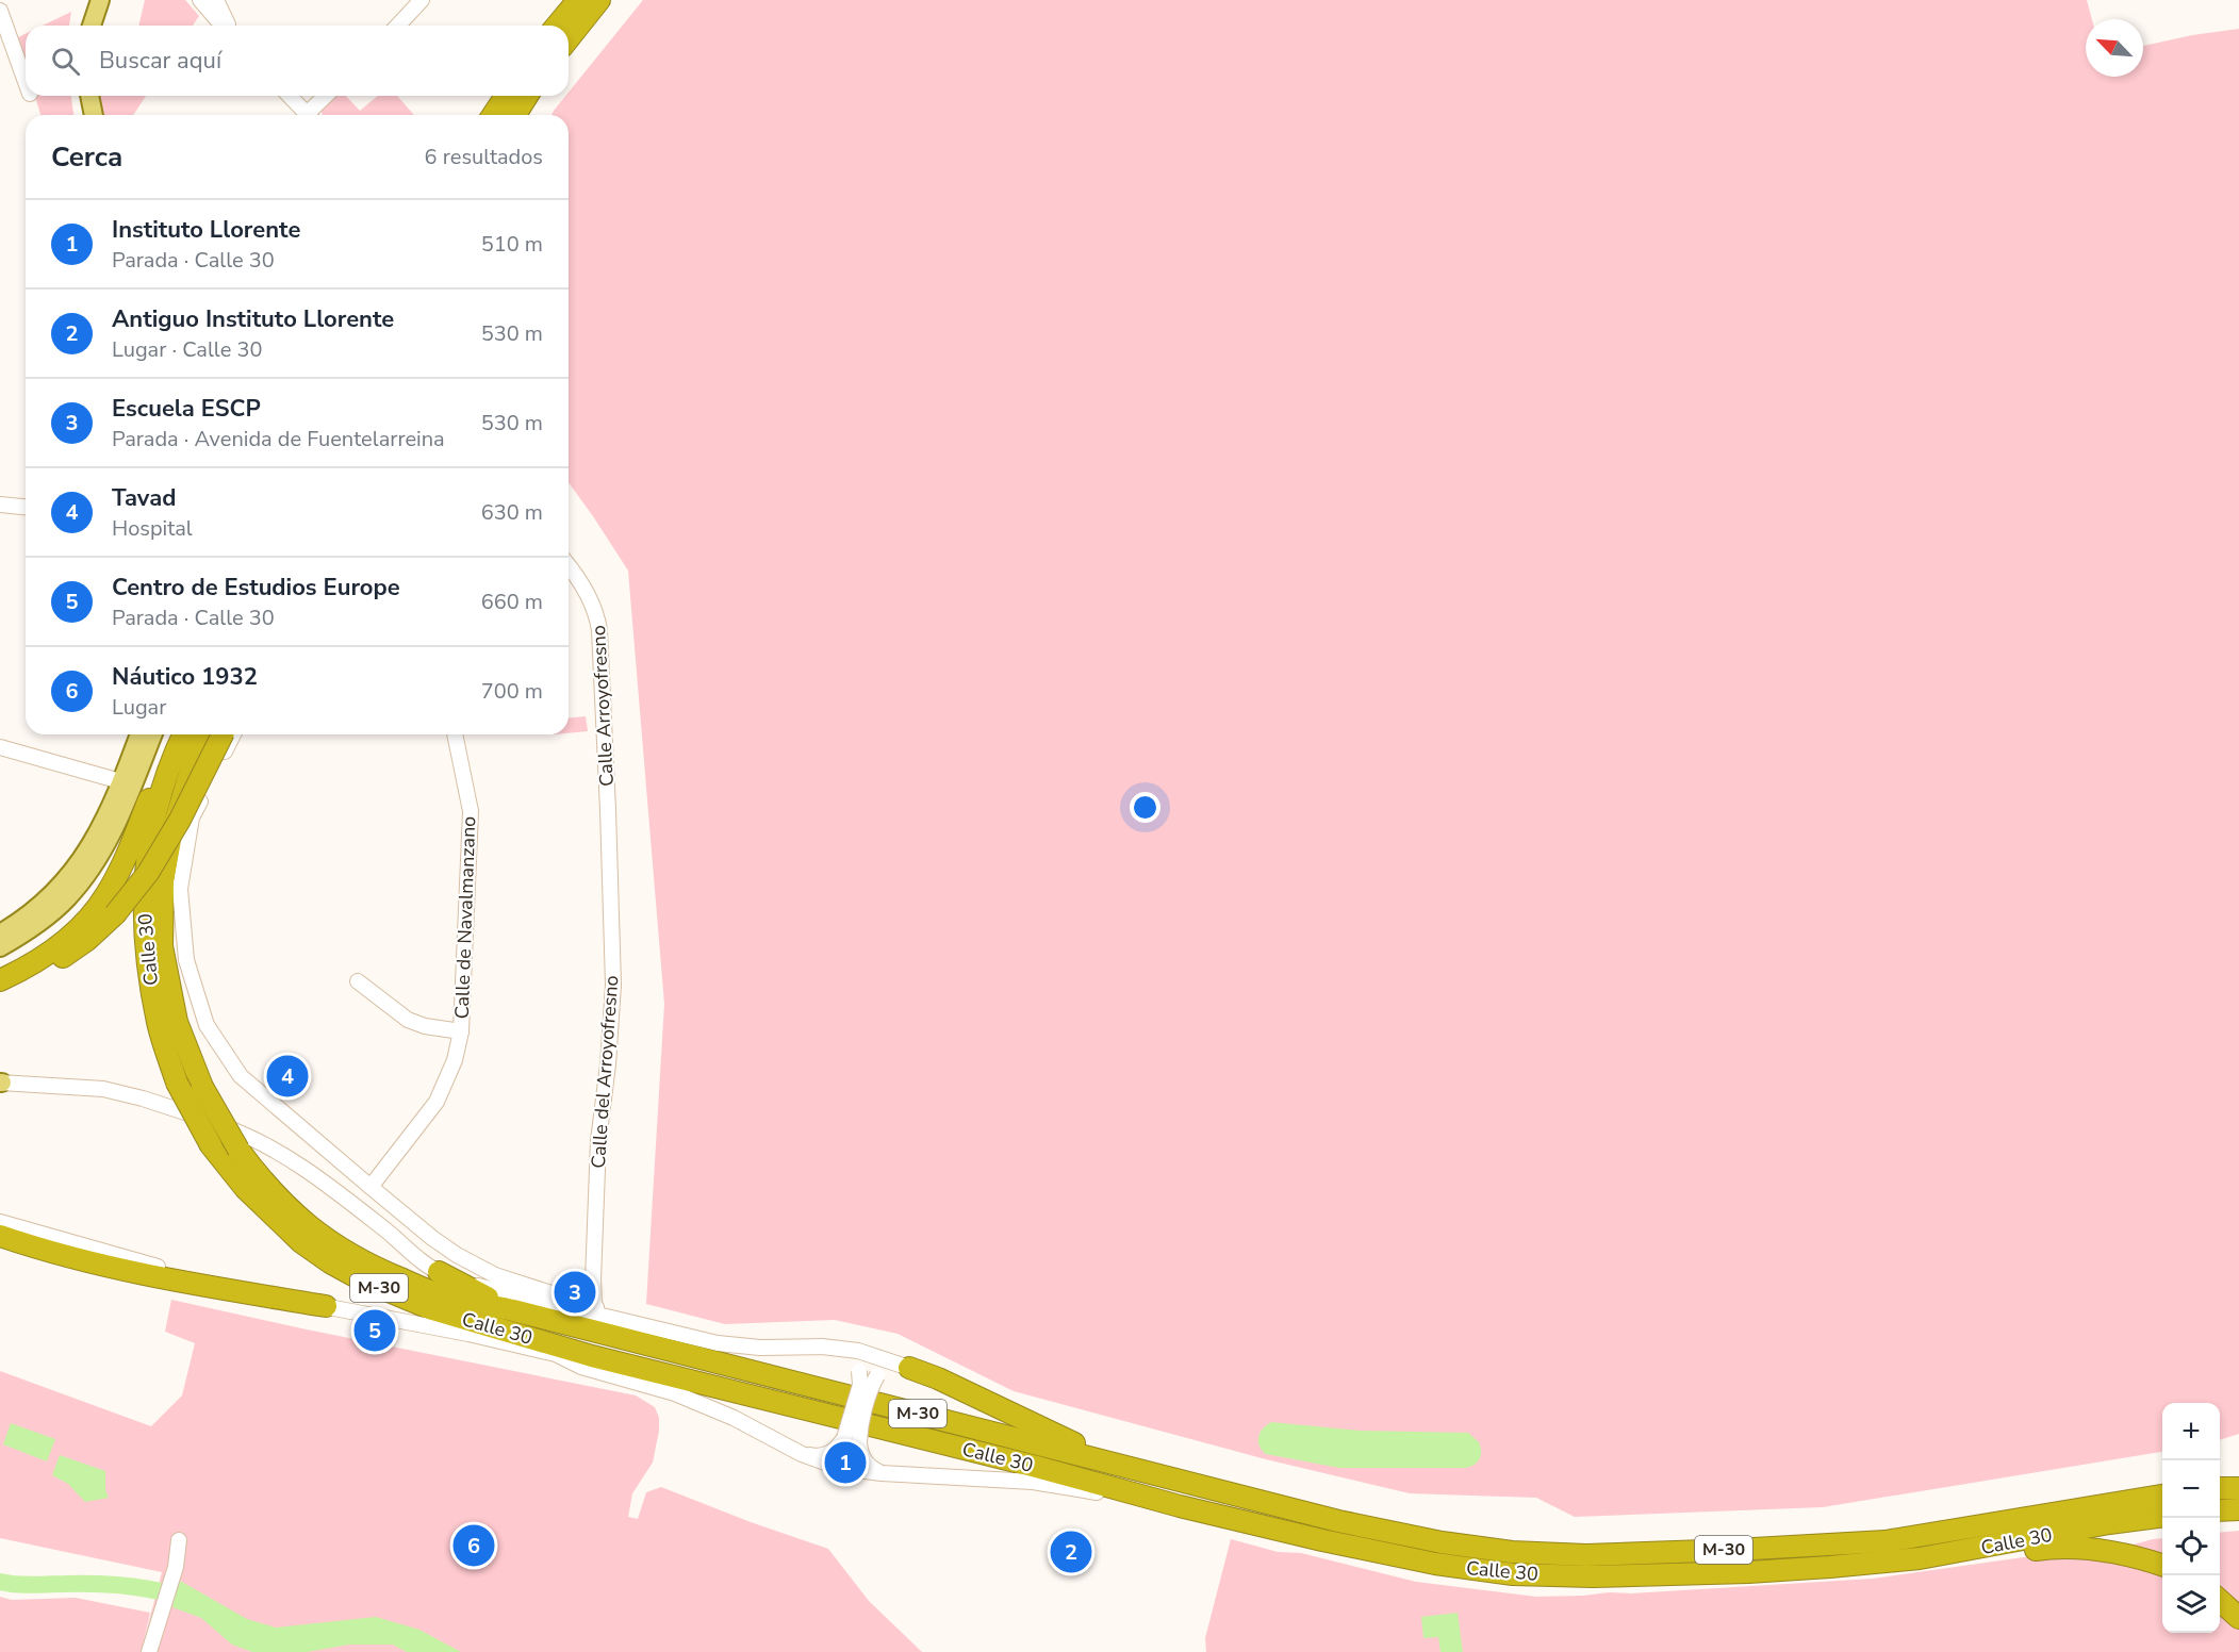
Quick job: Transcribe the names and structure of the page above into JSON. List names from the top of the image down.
{
  "streets": {
    "highway": ["Calle 30", "M-30"],
    "street": ["Calle Arroyofresno", "Calle de Navalmanzano", "Calle del Arroyofresno"]
  },
  "crossings": [
    ["Calle Arroyofresno", "Calle del Arroyofresno"]
  ],
  "north": "top left",
  "page": {
    "search": "Buscar aquí",
    "heading": ["Cerca", "6 resultados"],
    "list": [
      {
        "mark": "1",
        "name": "Instituto Llorente",
        "note": "Parada · Calle 30",
        "value": "510 m"
      },
      {
        "mark": "2",
        "name": "Antiguo Instituto Llorente",
        "note": "Lugar · Calle 30",
        "value": "530 m"
      },
      {
        "mark": "3",
        "name": "Escuela ESCP",
        "note": "Parada · Avenida de Fuentelarreina",
        "value": "530 m"
      },
      {
        "mark": "4",
        "name": "Tavad",
        "note": "Hospital",
        "value": "630 m"
      },
      {
        "mark": "5",
        "name": "Centro de Estudios Europe",
        "note": "Parada · Calle 30",
        "value": "660 m"
      },
      {
        "mark": "6",
        "name": "Náutico 1932",
        "note": "Lugar",
        "value": "700 m"
      }
    ],
    "pins": [
      "4",
      "3",
      "5",
      "1",
      "6",
      "2"
    ],
    "map_buttons": ["+", "−"]
  }
}
